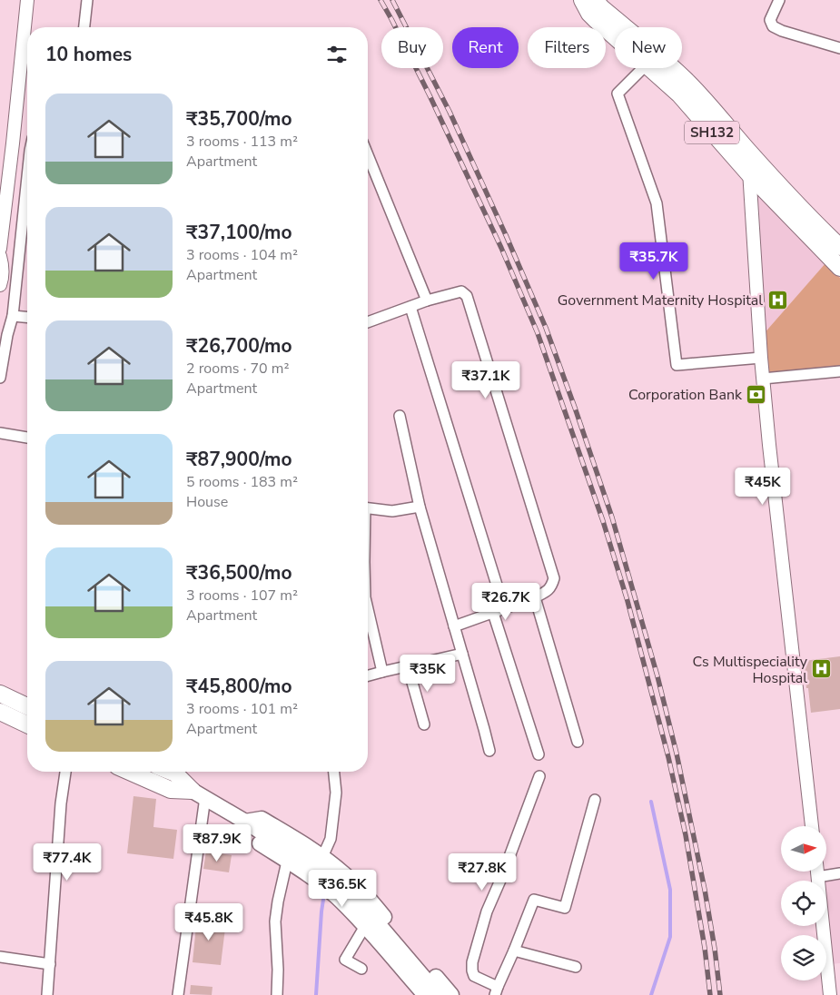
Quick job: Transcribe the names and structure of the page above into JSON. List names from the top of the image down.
{
  "streets": {
    "main road": ["SH132"]
  },
  "places": {
    "hospital": ["Government Maternity Hospital", "Cs Multispeciality Hospital"],
    "bank": ["Corporation Bank"]
  },
  "north": "right",
  "page": {
    "chip": [
      "Buy",
      "Rent",
      "Filters",
      "New"
    ],
    "heading": "10 homes",
    "list": [
      {
        "name": "₹35,700/mo",
        "note": "3 rooms · 113 m² · Apartment"
      },
      {
        "name": "₹37,100/mo",
        "note": "3 rooms · 104 m² · Apartment"
      },
      {
        "name": "₹26,700/mo",
        "note": "2 rooms · 70 m² · Apartment"
      },
      {
        "name": "₹87,900/mo",
        "note": "5 rooms · 183 m² · House"
      },
      {
        "name": "₹36,500/mo",
        "note": "3 rooms · 107 m² · Apartment"
      },
      {
        "name": "₹45,800/mo",
        "note": "3 rooms · 101 m² · Apartment"
      }
    ],
    "price": [
      "₹35.7K",
      "₹37.1K",
      "₹45K",
      "₹26.7K",
      "₹35K",
      "₹87.9K",
      "₹77.4K",
      "₹27.8K",
      "₹36.5K",
      "₹45.8K"
    ]
  }
}
